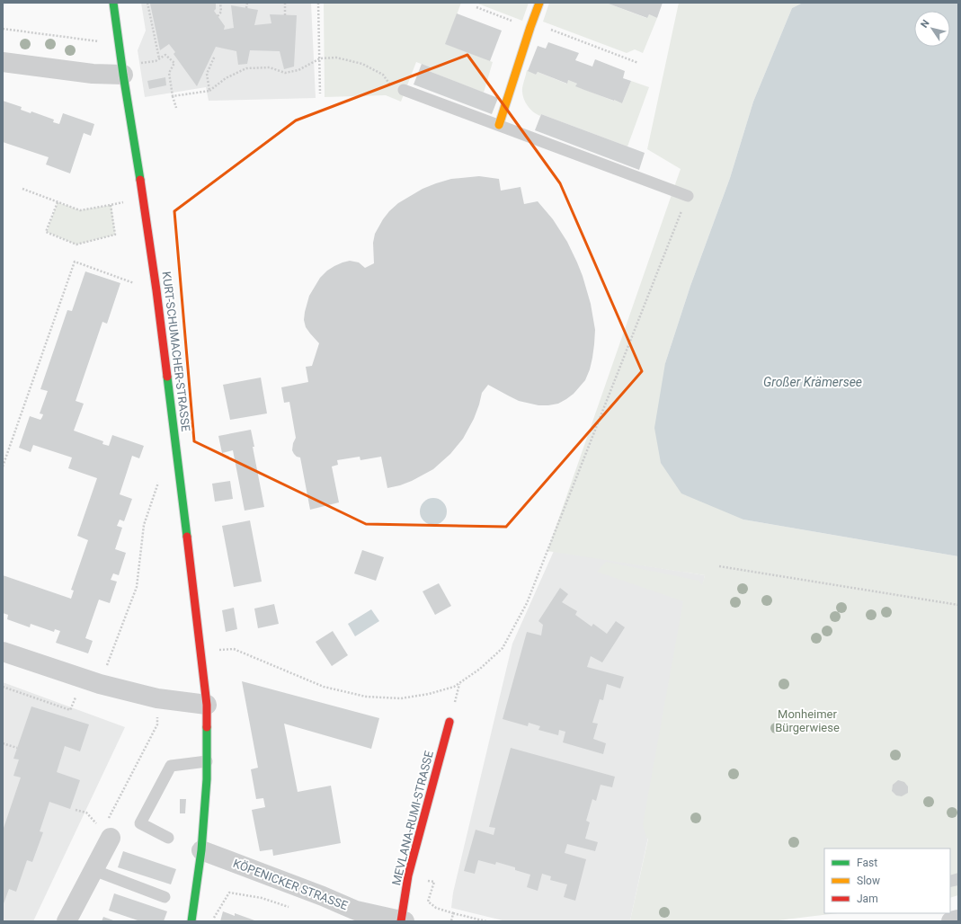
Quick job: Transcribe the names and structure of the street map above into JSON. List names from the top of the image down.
{
  "streets": {
    "street": ["KURT-SCHUMACHER-STRASSE", "MEVLANA-RUMI-STRASSE", "KÖPENICKER STRASSE"]
  },
  "crossings": [
    ["KURT-SCHUMACHER-STRASSE", "KÖPENICKER STRASSE"],
    ["MEVLANA-RUMI-STRASSE", "KÖPENICKER STRASSE"]
  ],
  "water": ["Großer Krämersee"],
  "parks": ["Monheimer Bürgerwiese"],
  "legend": ["Fast", "Slow", "Jam"],
  "north": "top left"
}
